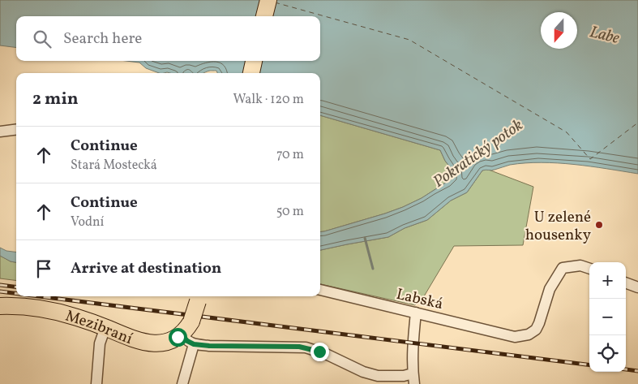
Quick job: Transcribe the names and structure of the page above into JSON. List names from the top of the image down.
{
  "streets": {
    "main road": ["Mezibraní"],
    "street": ["Labská"]
  },
  "water": ["Labe", "Pokratický potok"],
  "places": ["U zelené housenky"],
  "north": "bottom",
  "page": {
    "search": "Search here",
    "heading": ["2 min", "Walk · 120 m"],
    "list": [
      ["Continue", "Stará Mostecká", "70 m"],
      ["Continue", "Vodní", "50 m"],
      "Arrive at destination"
    ],
    "map_buttons": ["+", "−"]
  }
}
